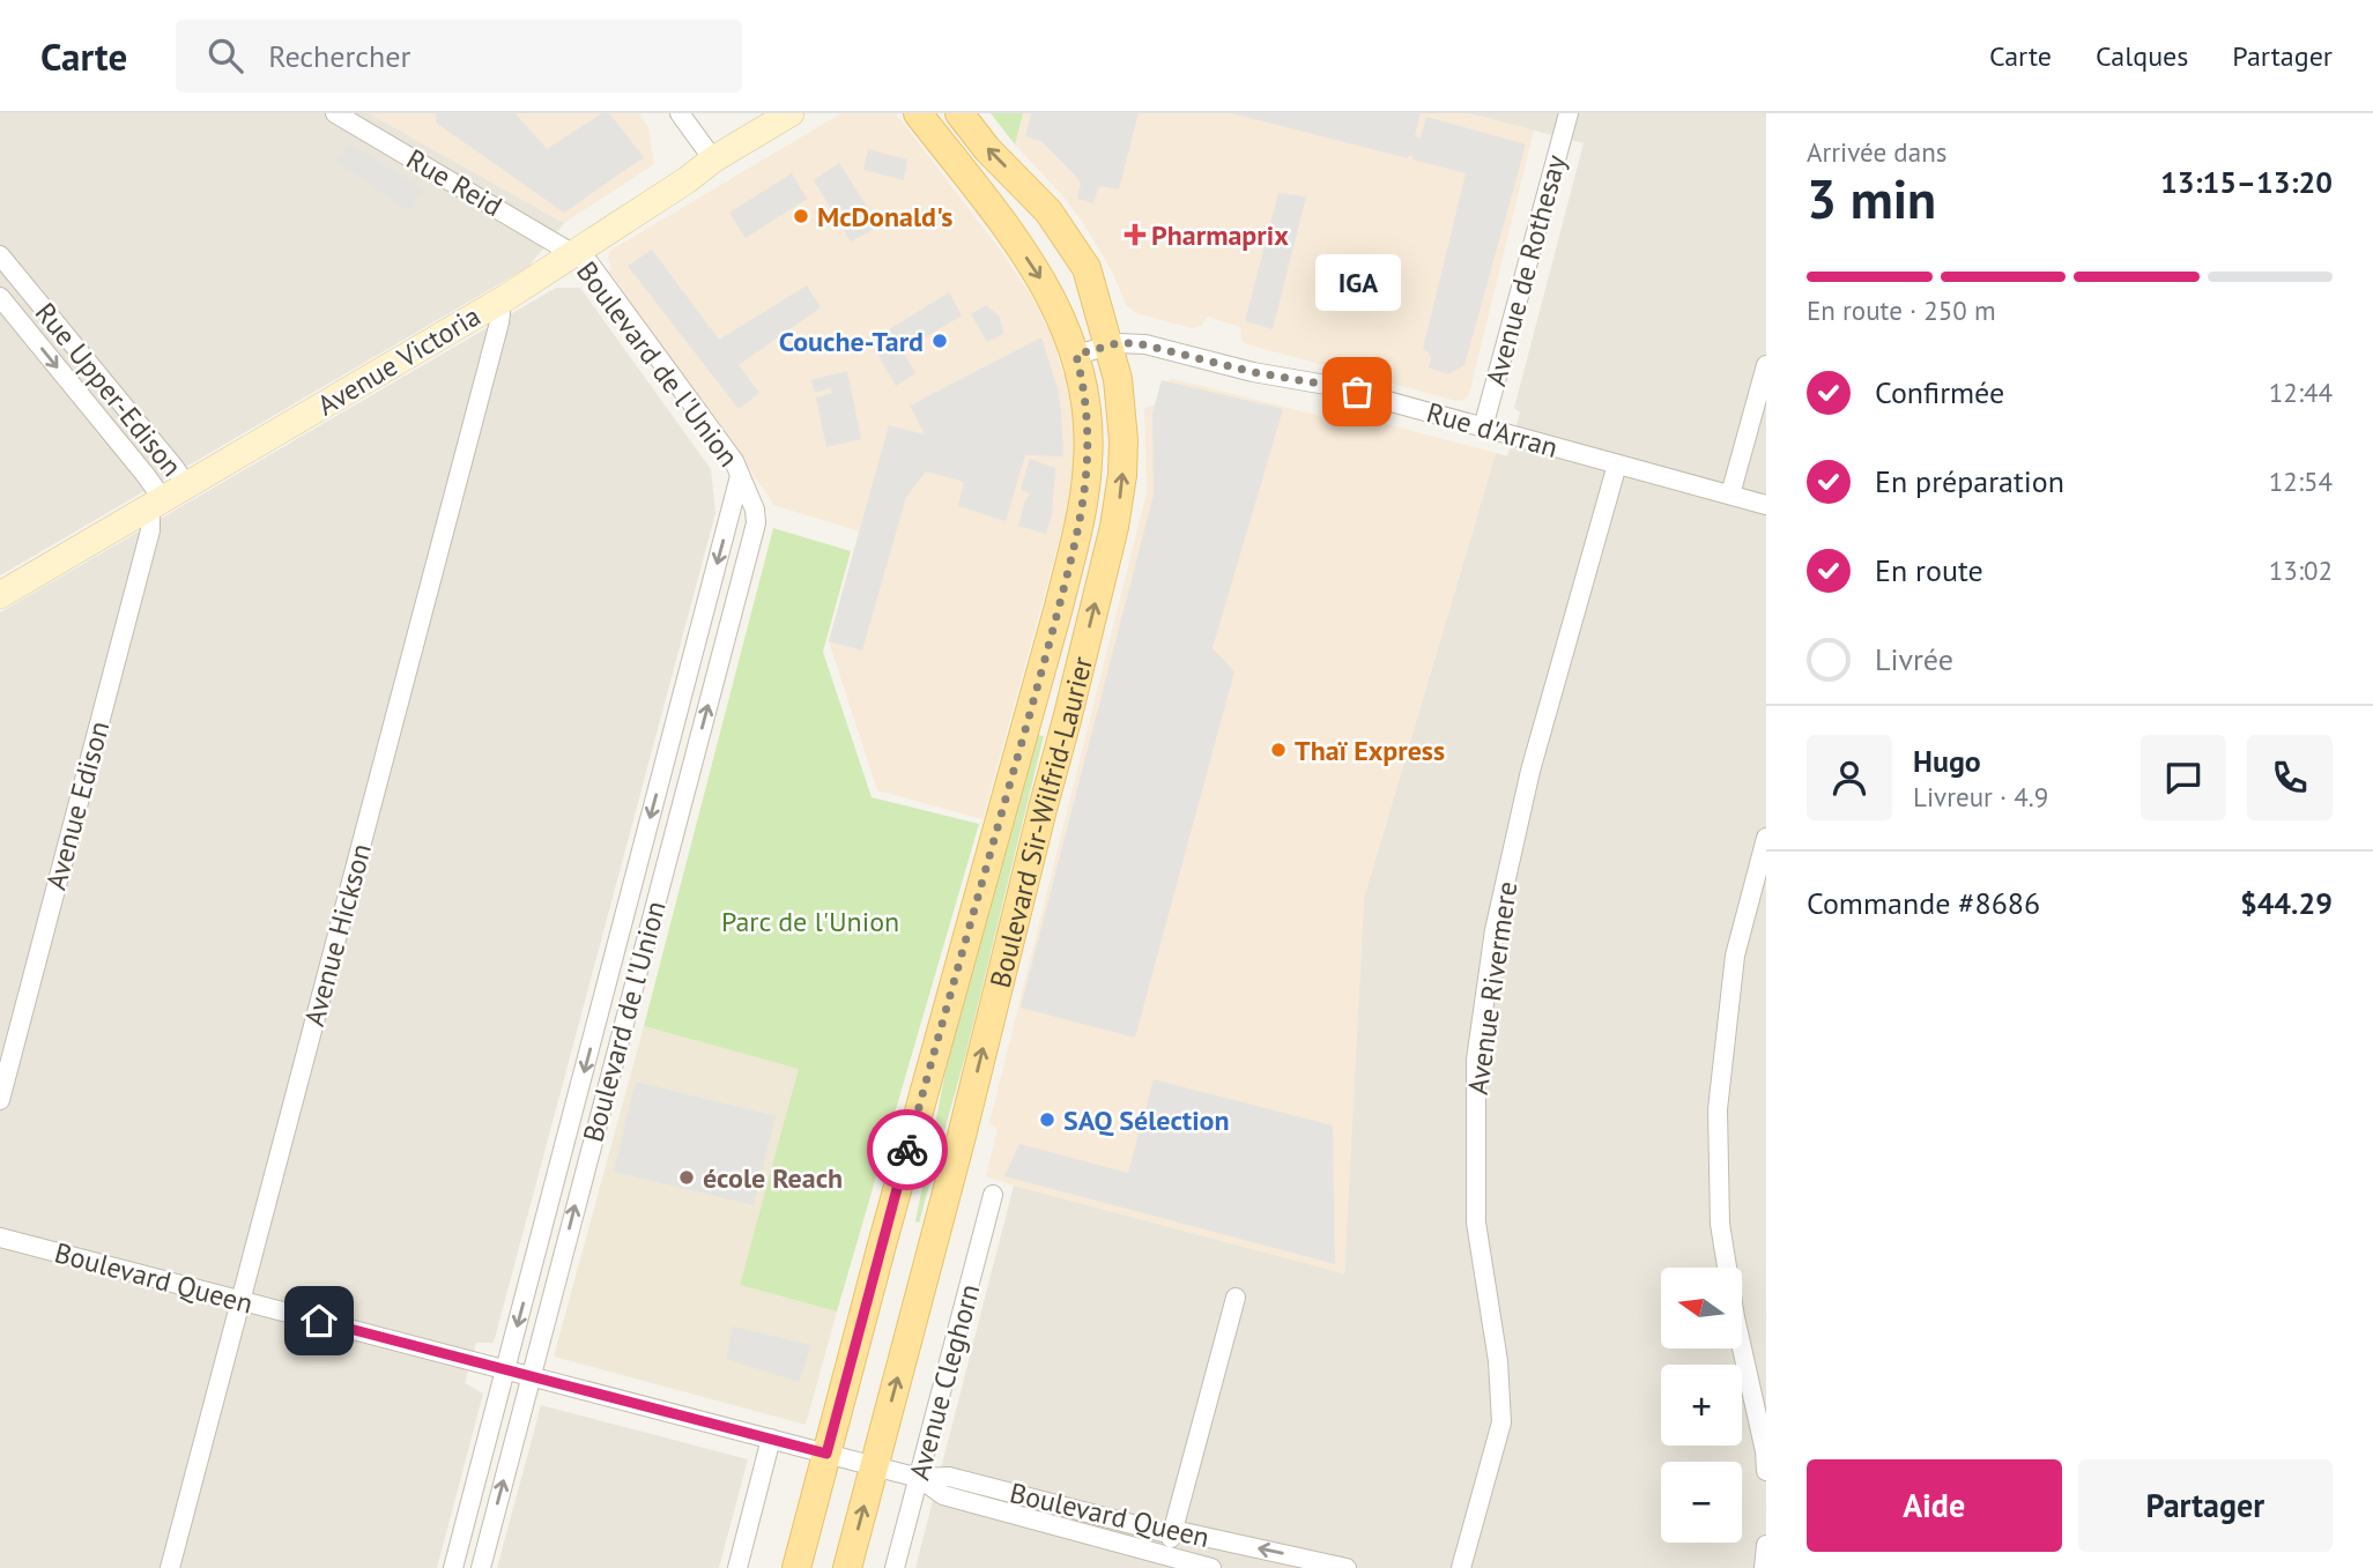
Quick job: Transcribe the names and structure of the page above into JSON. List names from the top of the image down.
{
  "streets": {
    "main road": ["Boulevard Sir-Wilfrid-Laurier"],
    "street": [
      "Rue Reid",
      "Avenue de Rothesay",
      "Avenue Victoria",
      "Boulevard de l'Union",
      "Rue Upper-Edison",
      "Rue d'Arran",
      "Avenue Edison",
      "Avenue Hickson",
      "Avenue Rivermere",
      "Boulevard Queen",
      "Avenue Cleghorn"
    ]
  },
  "crossings": [
    ["Rue Reid", "Avenue Victoria"],
    ["Rue Reid", "Boulevard de l'Union"],
    ["Avenue de Rothesay", "Rue d'Arran"],
    ["Avenue Victoria", "Boulevard de l'Union"],
    ["Avenue Victoria", "Rue Upper-Edison"],
    ["Avenue Victoria", "Avenue Edison"],
    ["Avenue Victoria", "Avenue Hickson"],
    ["Boulevard de l'Union", "Boulevard Queen"],
    ["Rue Upper-Edison", "Avenue Edison"],
    ["Rue d'Arran", "Boulevard Sir-Wilfrid-Laurier"],
    ["Rue d'Arran", "Avenue Rivermere"],
    ["Boulevard Sir-Wilfrid-Laurier", "Boulevard Queen"],
    ["Avenue Hickson", "Boulevard Queen"],
    ["Boulevard Queen", "Avenue Cleghorn"]
  ],
  "parks": ["Parc de l'Union"],
  "places": {
    "other": [
      "McDonald's",
      "Couche-Tard",
      "IGA",
      "Thaï Express",
      "SAQ Sélection",
      "école Reach"
    ],
    "health": ["Pharmaprix"]
  },
  "north": "left",
  "page": {
    "header": "Carte",
    "search": "Rechercher",
    "nav": ["Carte", "Calques", "Partager"],
    "heading": ["3 min", "Arrivée dans", "13:15–13:20"],
    "panel": [
      "Hugo",
      "Livreur · 4.9",
      "Commande #8686",
      "$44.29"
    ],
    "bar": "En route · 250 m",
    "bubble": "IGA",
    "list": [
      ["Confirmée", "12:44"],
      ["En préparation", "12:54"],
      ["En route", "13:02"],
      "Livrée"
    ],
    "map_buttons": ["+", "−"],
    "buttons": ["Aide", "Partager"]
  }
}
